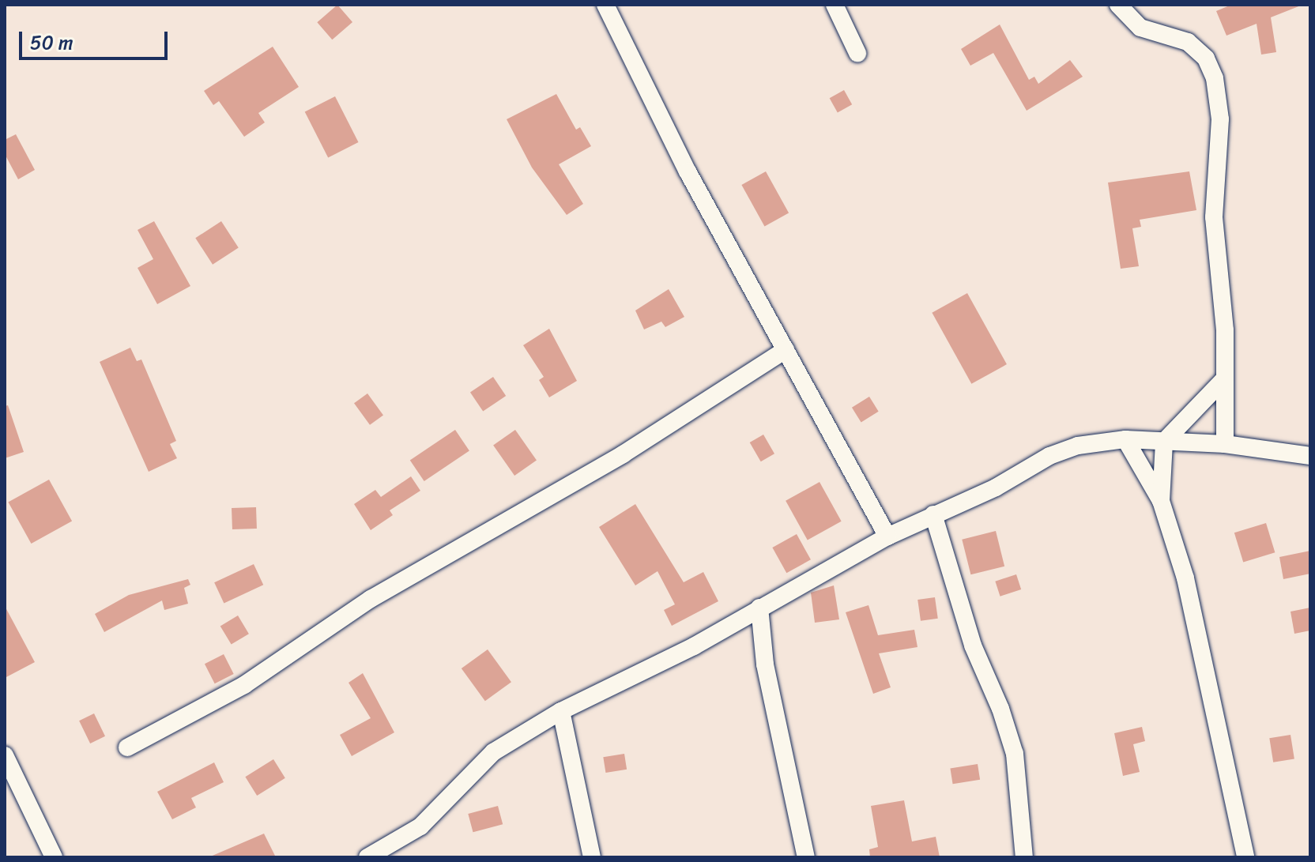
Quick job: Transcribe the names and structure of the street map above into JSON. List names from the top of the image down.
{
  "scale_bar": "50 m"
}
